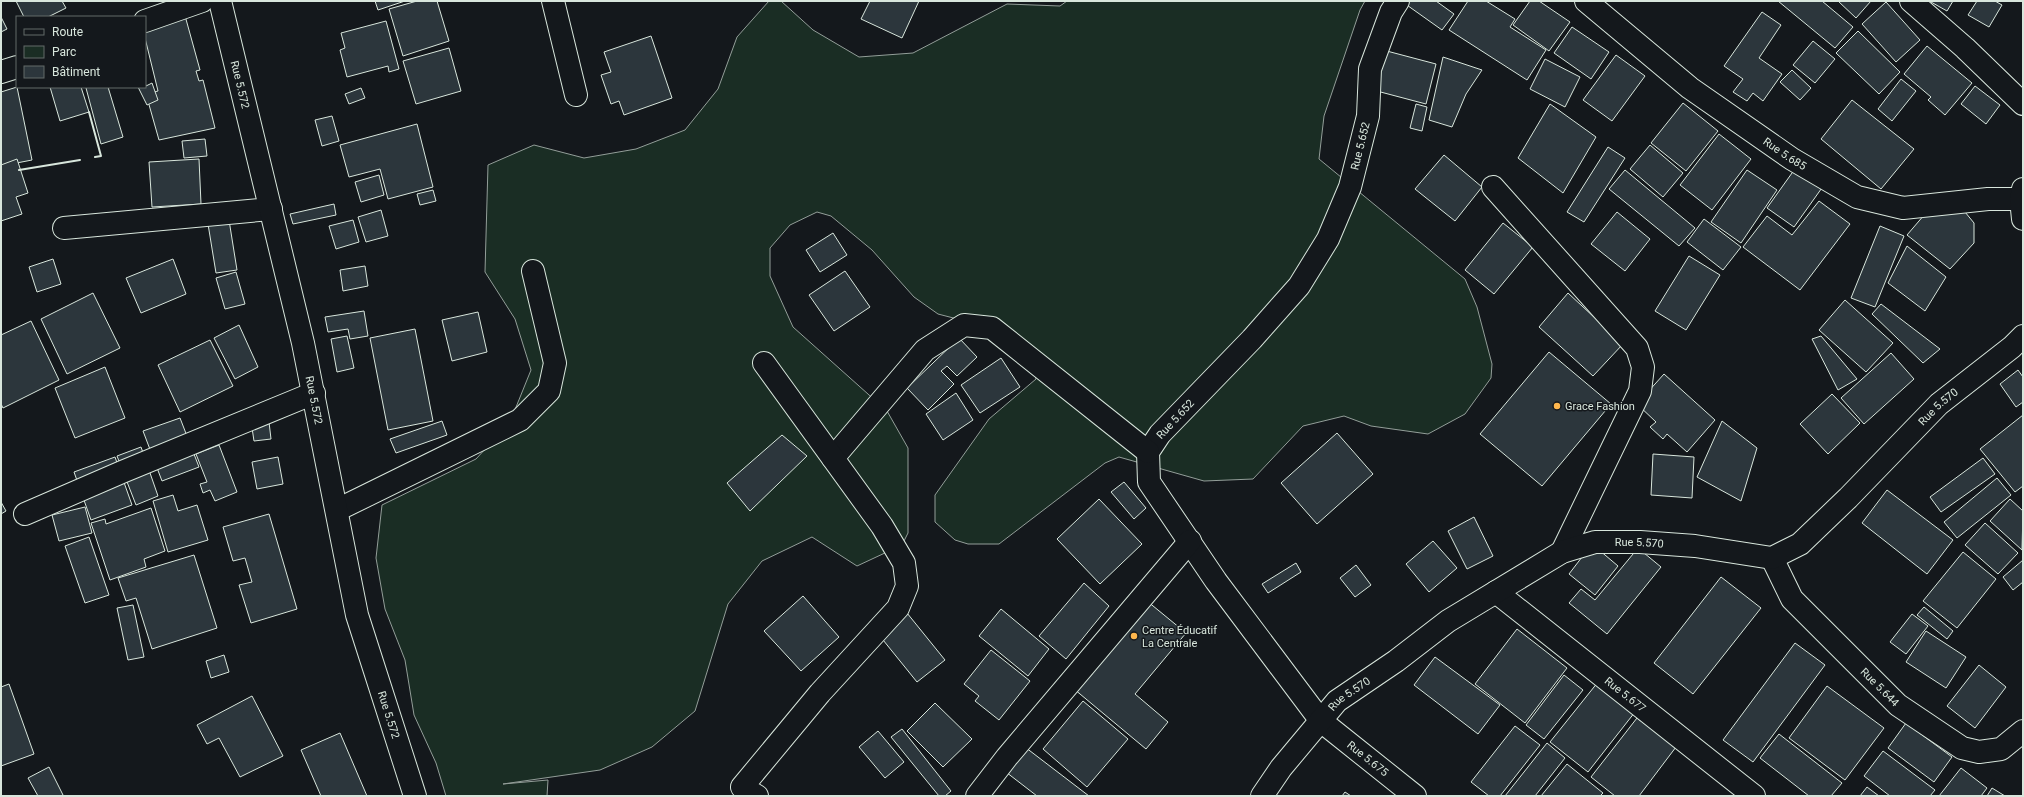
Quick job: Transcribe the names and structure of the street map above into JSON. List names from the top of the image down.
{
  "streets": {
    "street": [
      "Rue 5.572",
      "Rue 5.652",
      "Rue 5.685",
      "Rue 5.570",
      "Rue 5.644",
      "Rue 5.677",
      "Rue 5.675"
    ]
  },
  "crossings": [
    ["Rue 5.570", "Rue 5.644"],
    ["Rue 5.570", "Rue 5.677"],
    ["Rue 5.570", "Rue 5.675"]
  ],
  "places": ["Grace Fashion", "Centre Éducatif La Centrale"],
  "legend": ["Route", "Parc", "Bâtiment"]
}
